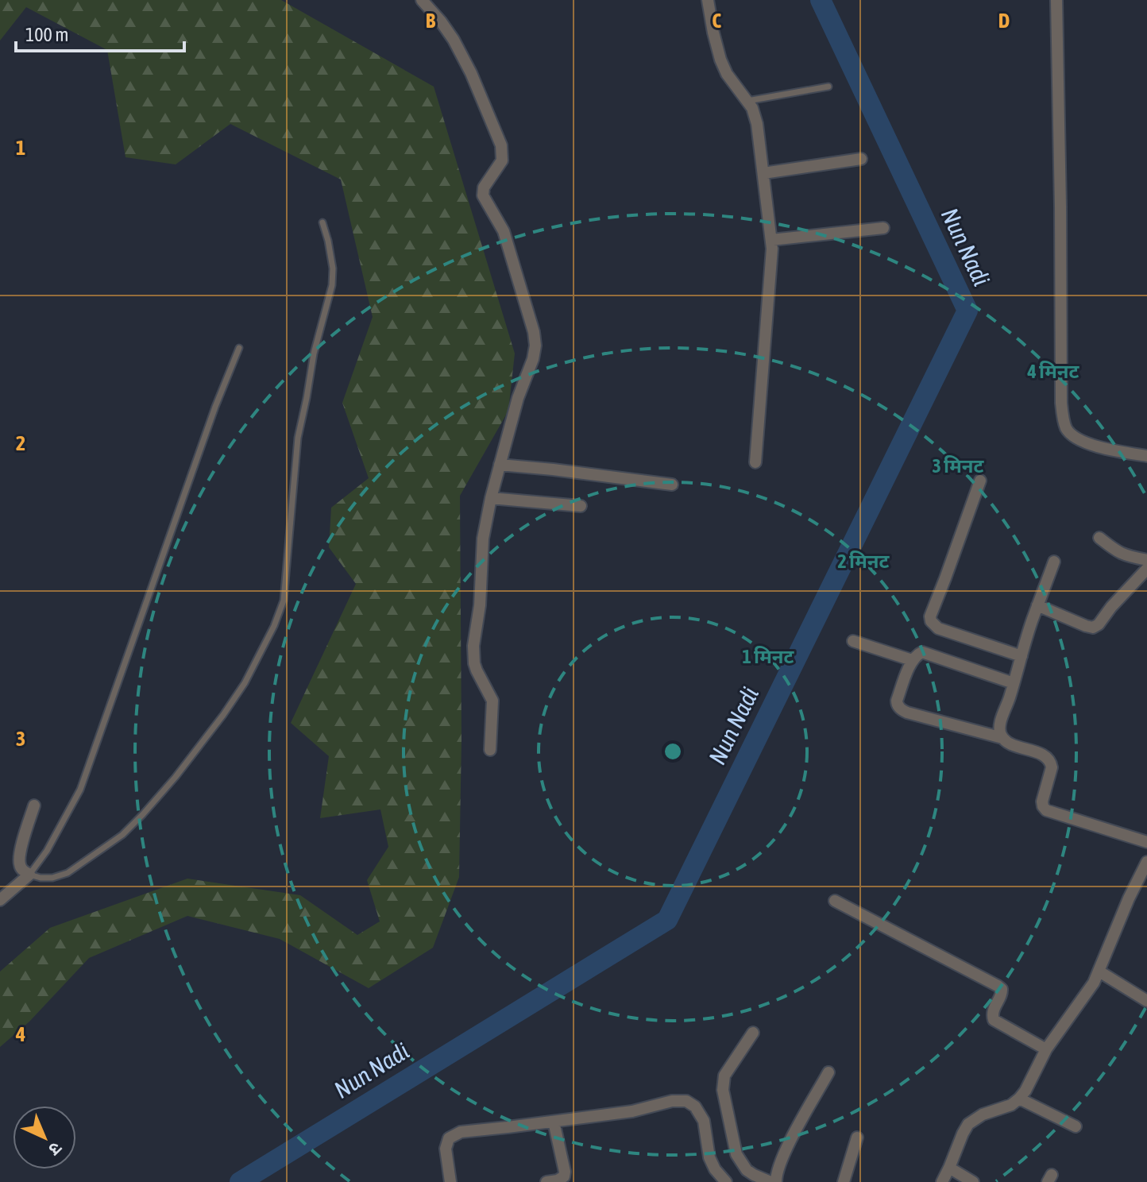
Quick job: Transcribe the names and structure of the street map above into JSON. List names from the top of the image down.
{
  "water": ["Nun Nadi"],
  "scale_bar": "100 m",
  "north": "bottom right",
  "grid": {
    "columns": ["B", "C", "D"],
    "rows": [
      "1",
      "2",
      "3",
      "4"
    ]
  },
  "rings": [
    "4 मिनट",
    "3 मिनट",
    "2 मिनट",
    "1 मिनट"
  ]
}
